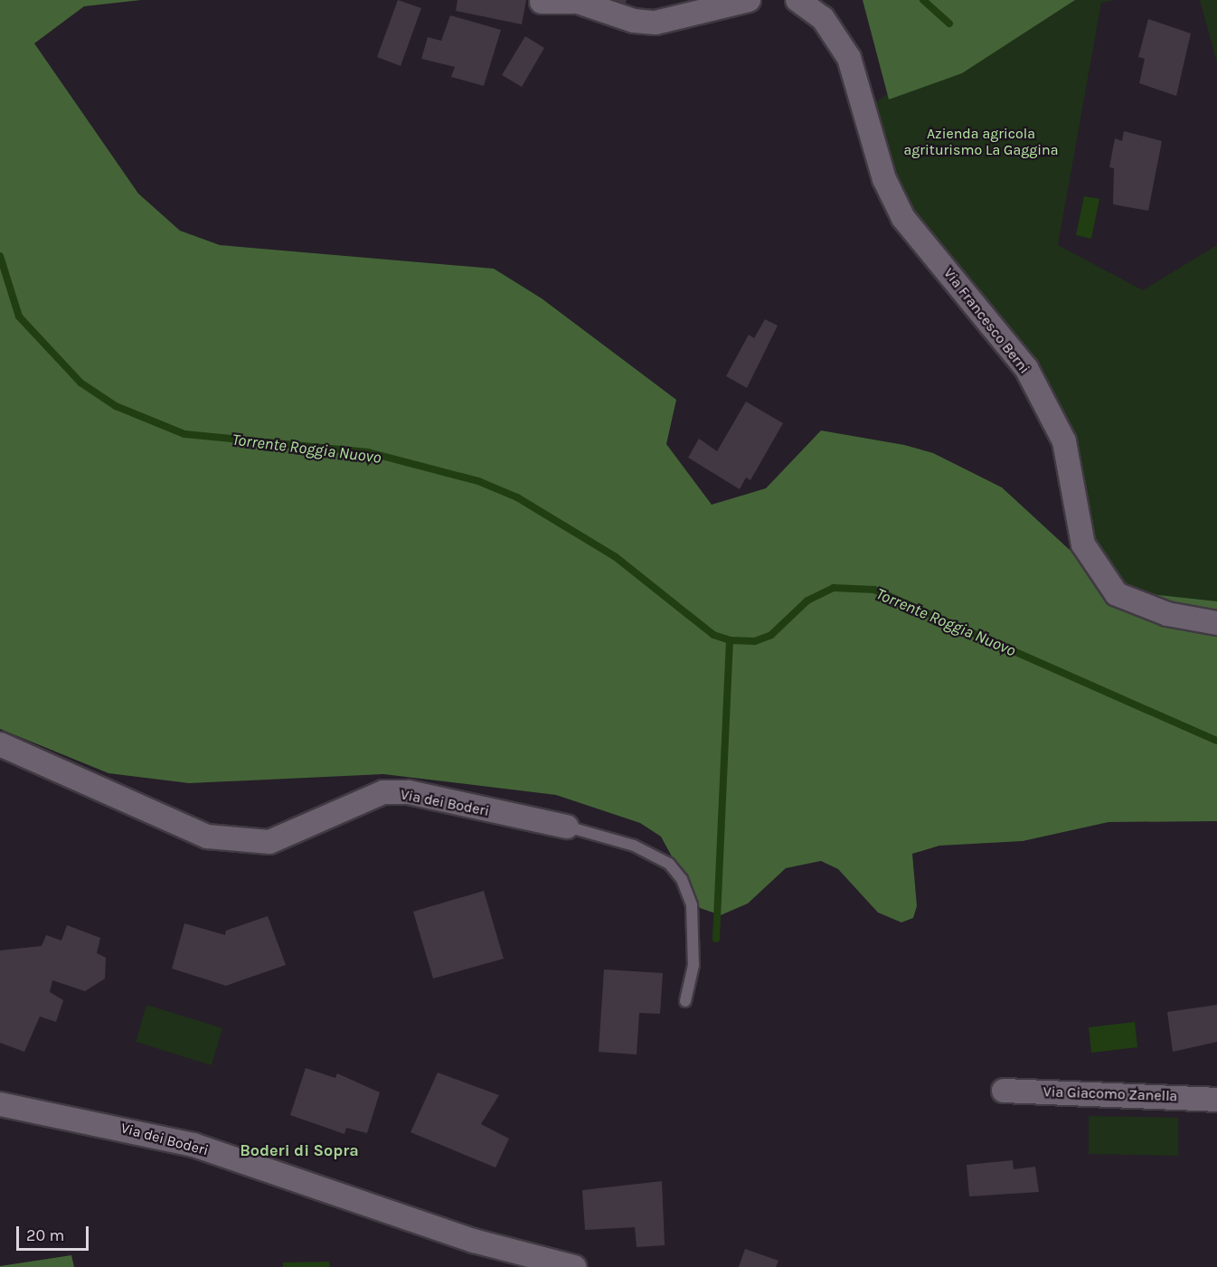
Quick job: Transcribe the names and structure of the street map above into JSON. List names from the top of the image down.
{
  "streets": {
    "street": ["Via Francesco Berni", "Via dei Boderi", "Via Giacomo Zanella"]
  },
  "districts": ["Boderi di Sopra"],
  "water": ["Torrente Roggia Nuovo"],
  "parks": ["Azienda agricola agriturismo La Gaggina"],
  "scale_bar": "20 m"
}
